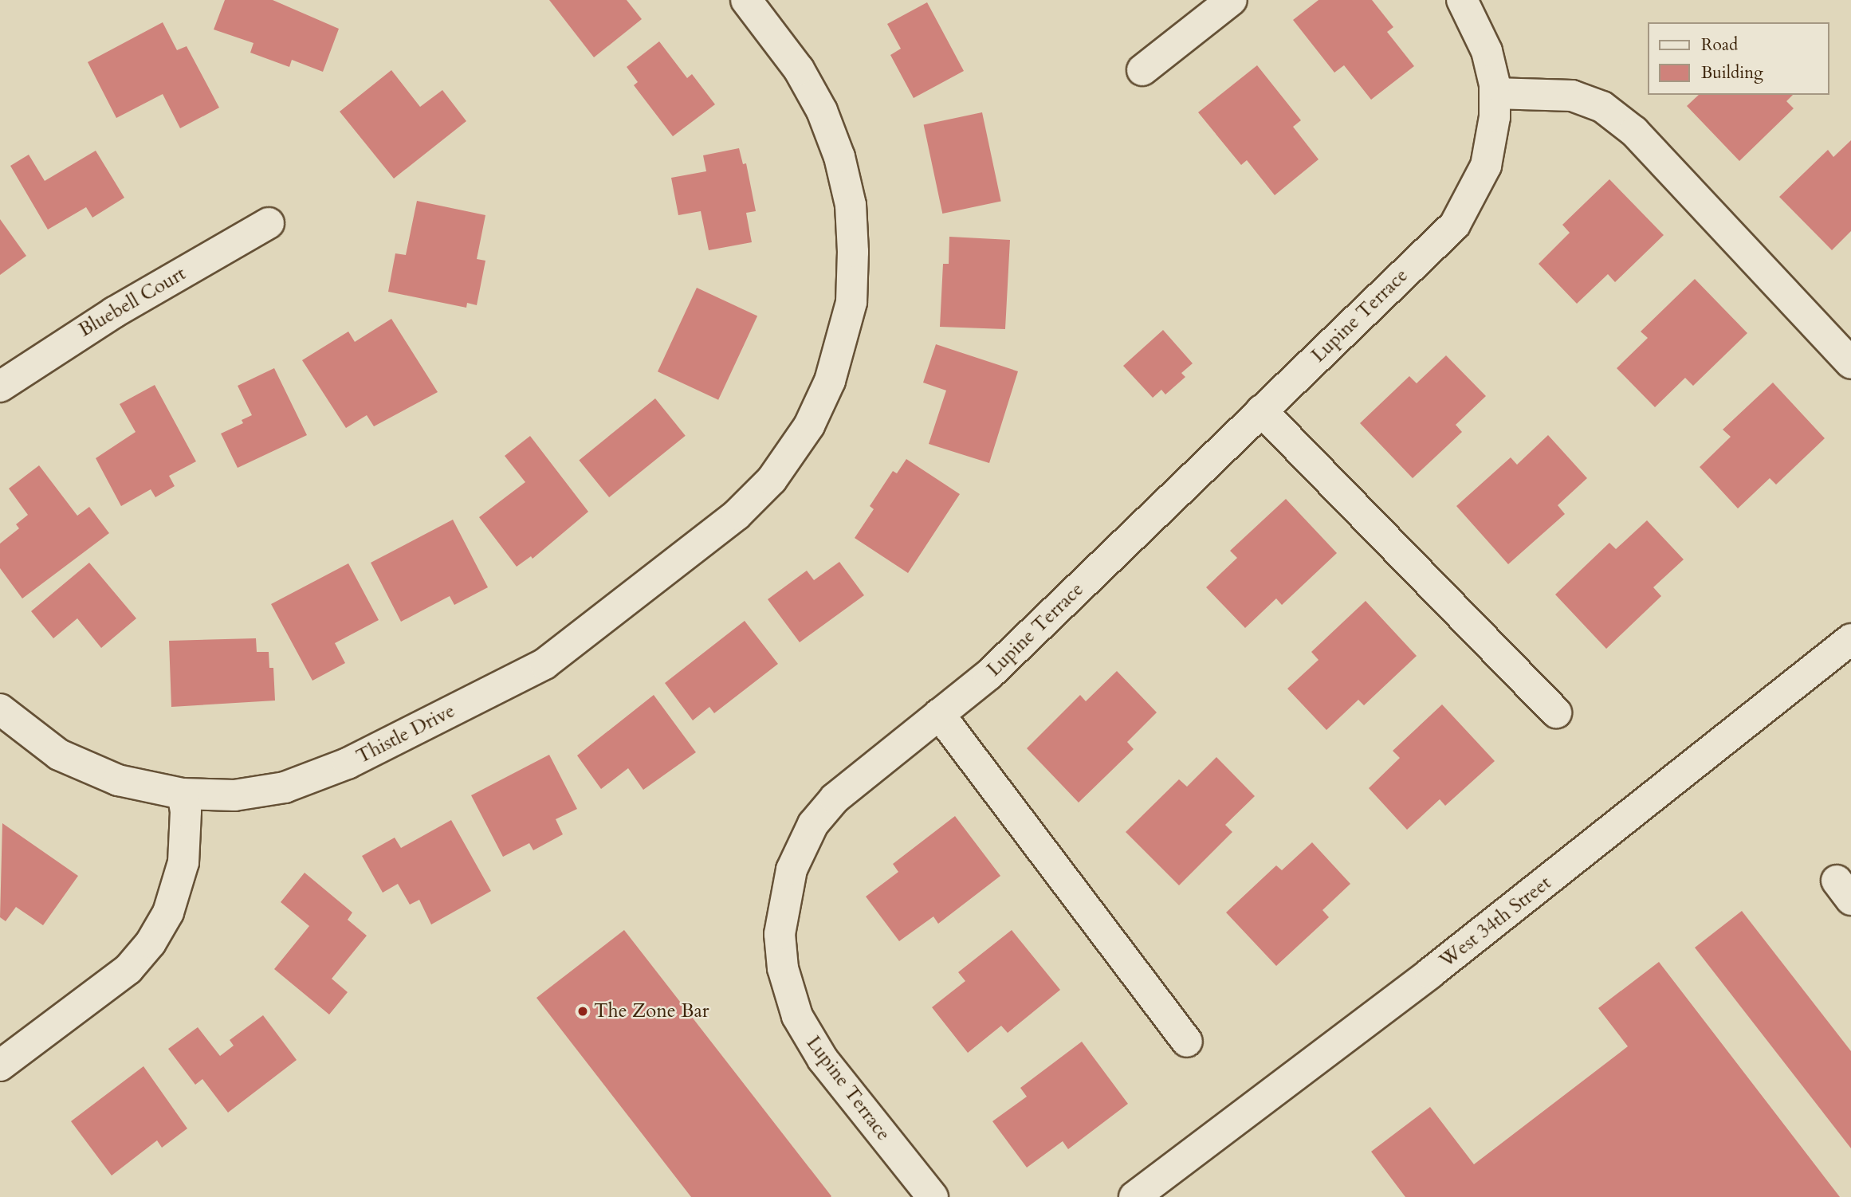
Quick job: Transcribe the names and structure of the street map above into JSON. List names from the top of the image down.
{
  "streets": {
    "street": [
      "Bluebell Court",
      "Lupine Terrace",
      "Thistle Drive",
      "West 34th Street"
    ]
  },
  "places": ["The Zone Bar"],
  "legend": ["Road", "Building"]
}
